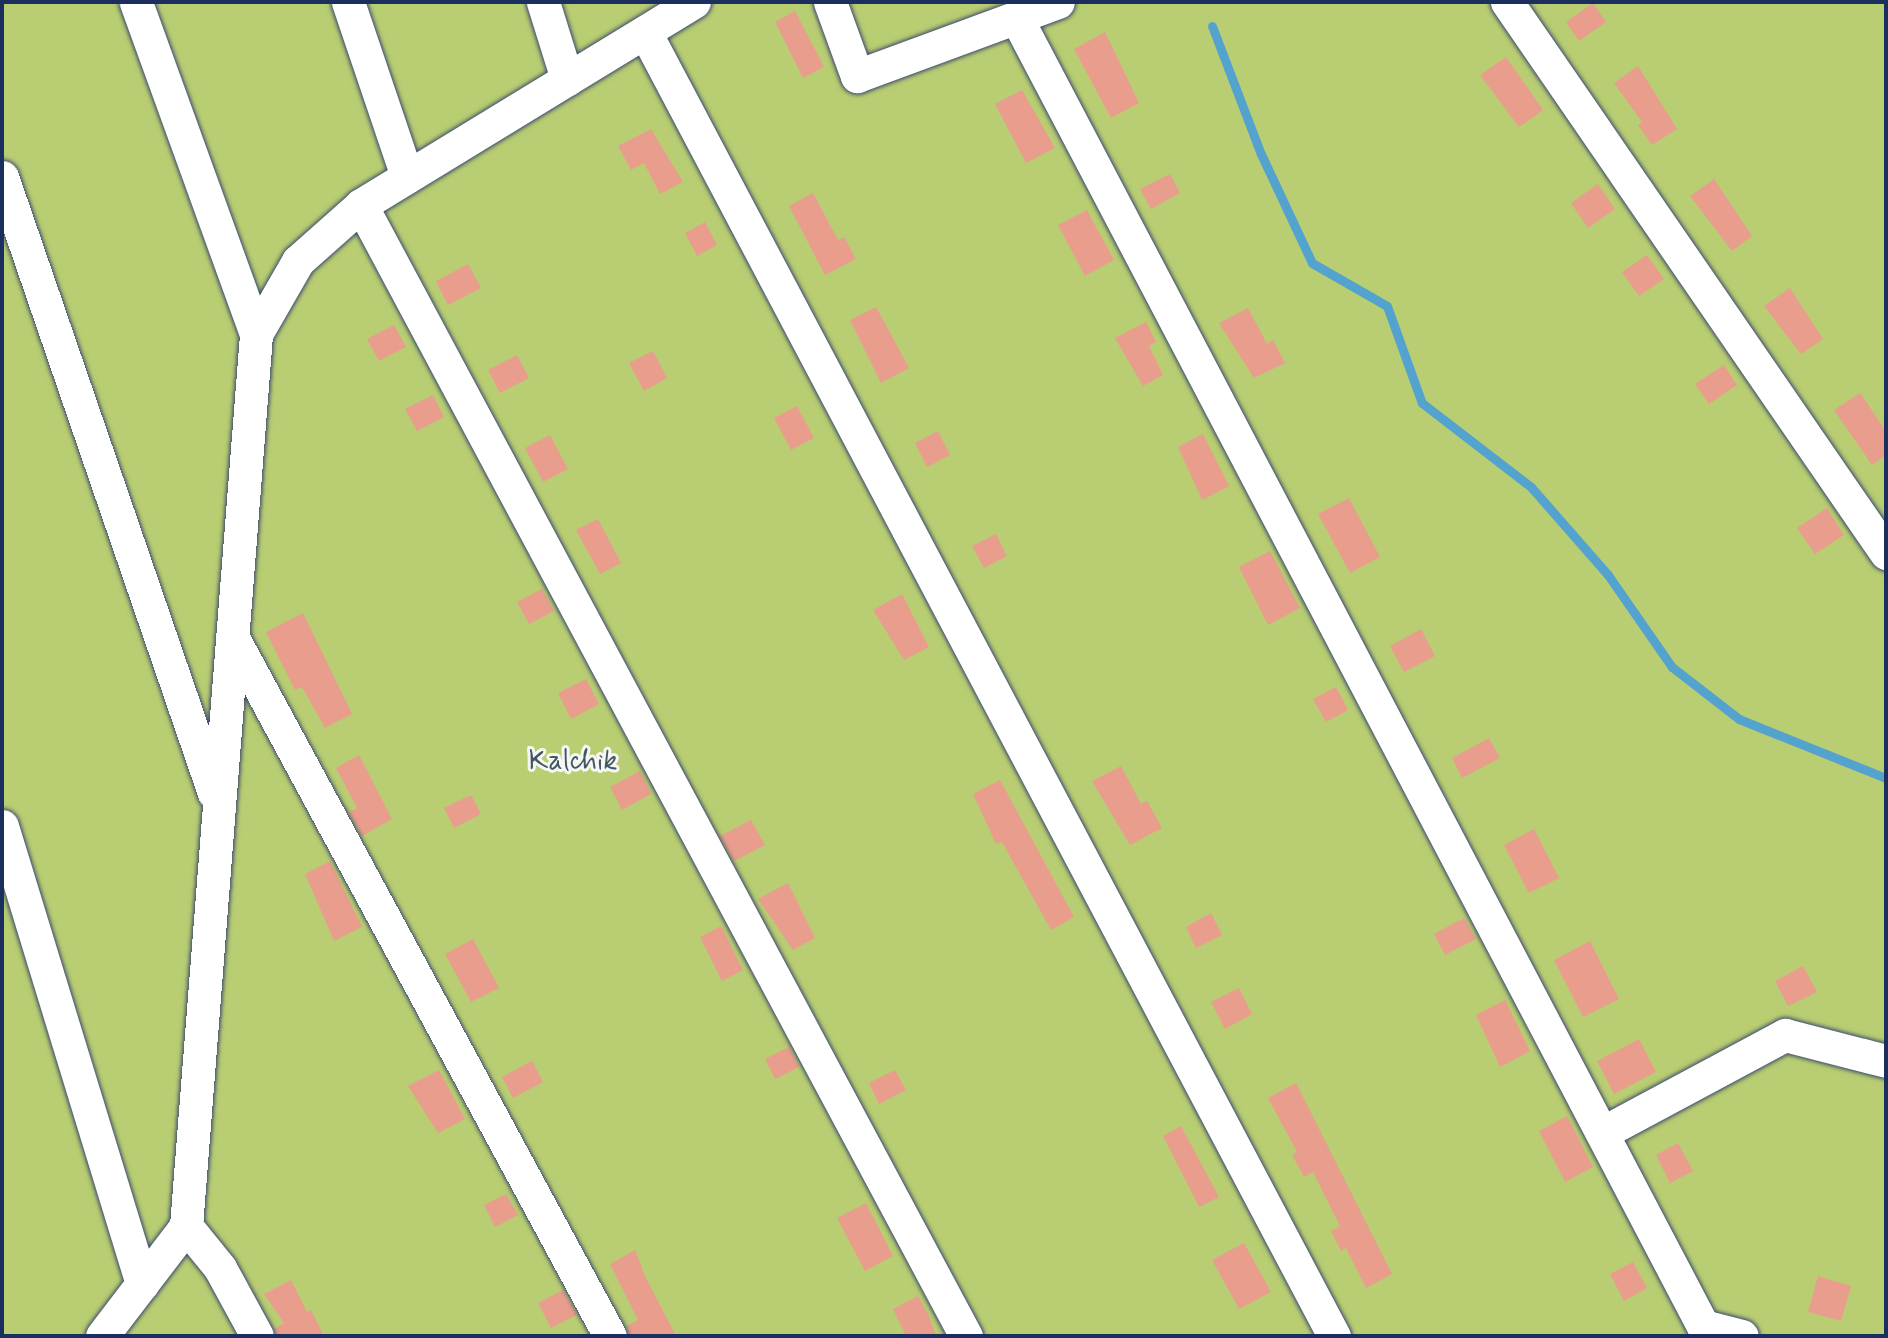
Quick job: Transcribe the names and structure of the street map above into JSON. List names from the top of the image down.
{
  "parks": ["Kalchik"]
}
